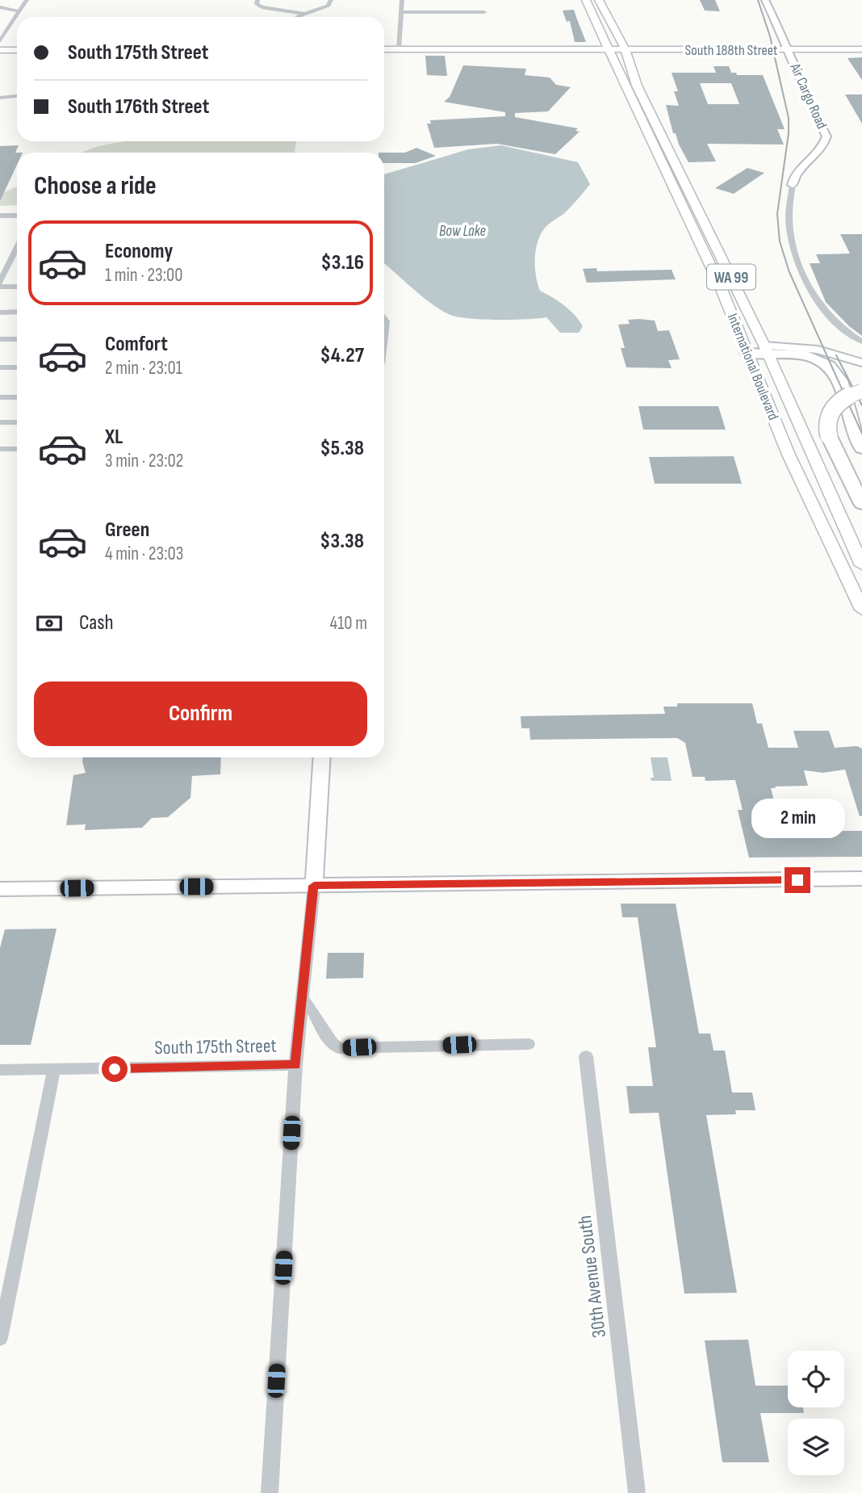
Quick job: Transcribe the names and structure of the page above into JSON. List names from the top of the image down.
{
  "streets": {
    "main road": ["South 188th Street", "WA 99", "International Boulevard"],
    "street": ["Air Cargo Road", "South 175th Street", "30th Avenue South"]
  },
  "crossings": [
    ["South 188th Street", "Air Cargo Road"],
    ["South 188th Street", "International Boulevard"]
  ],
  "water": ["Bow Lake"],
  "page": {
    "banner": ["South 175th Street", "South 176th Street"],
    "heading": "Choose a ride",
    "list": [
      {
        "name": "Economy",
        "note": "1 min · 23:00",
        "value": "$3.16"
      },
      {
        "name": "Comfort",
        "note": "2 min · 23:01",
        "value": "$4.27"
      },
      {
        "name": "XL",
        "note": "3 min · 23:02",
        "value": "$5.38"
      },
      {
        "name": "Green",
        "note": "4 min · 23:03",
        "value": "$3.38"
      }
    ],
    "pay": ["Cash", "410 m"],
    "buttons": "Confirm",
    "bubble": "2 min"
  }
}
